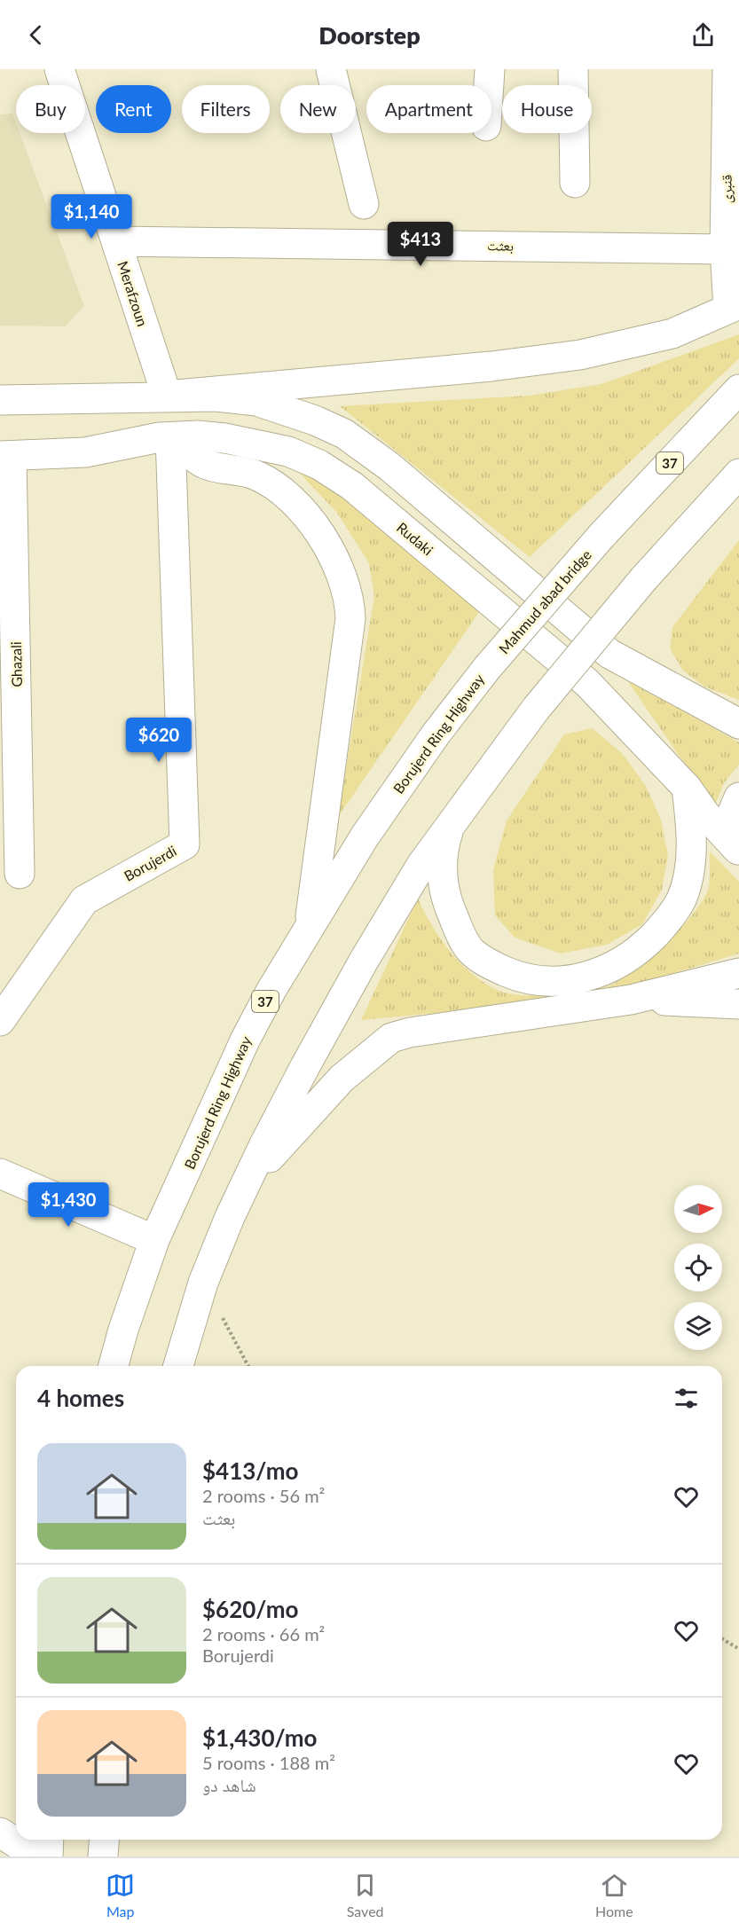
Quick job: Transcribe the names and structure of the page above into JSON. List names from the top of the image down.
{
  "streets": {
    "main road": [
      "قنبری",
      "بعثت",
      "Merafzoun",
      "37",
      "Rudaki",
      "Mahmud abad bridge",
      "Ghazali",
      "Borujerd Ring Highway",
      "Borujerdi"
    ]
  },
  "crossings": [
    ["قنبری", "بعثت"],
    ["بعثت", "Merafzoun"],
    ["Rudaki", "Ghazali"],
    ["Rudaki", "Borujerdi"],
    ["Mahmud abad bridge", "Borujerd Ring Highway"]
  ],
  "north": "right",
  "page": {
    "header": "Doorstep",
    "chip": [
      "Buy",
      "Rent",
      "Filters",
      "New",
      "Apartment",
      "House"
    ],
    "price": [
      "$1,140",
      "$413",
      "$620",
      "$1,430"
    ],
    "heading": "4 homes",
    "list": [
      {
        "name": "$413/mo",
        "note": "2 rooms · 56 m² · بعثت"
      },
      {
        "name": "$620/mo",
        "note": "2 rooms · 66 m² · Borujerdi"
      },
      {
        "name": "$1,430/mo",
        "note": "5 rooms · 188 m² · شاهد دو"
      }
    ],
    "tabs": ["Map", "Saved", "Home"]
  }
}
